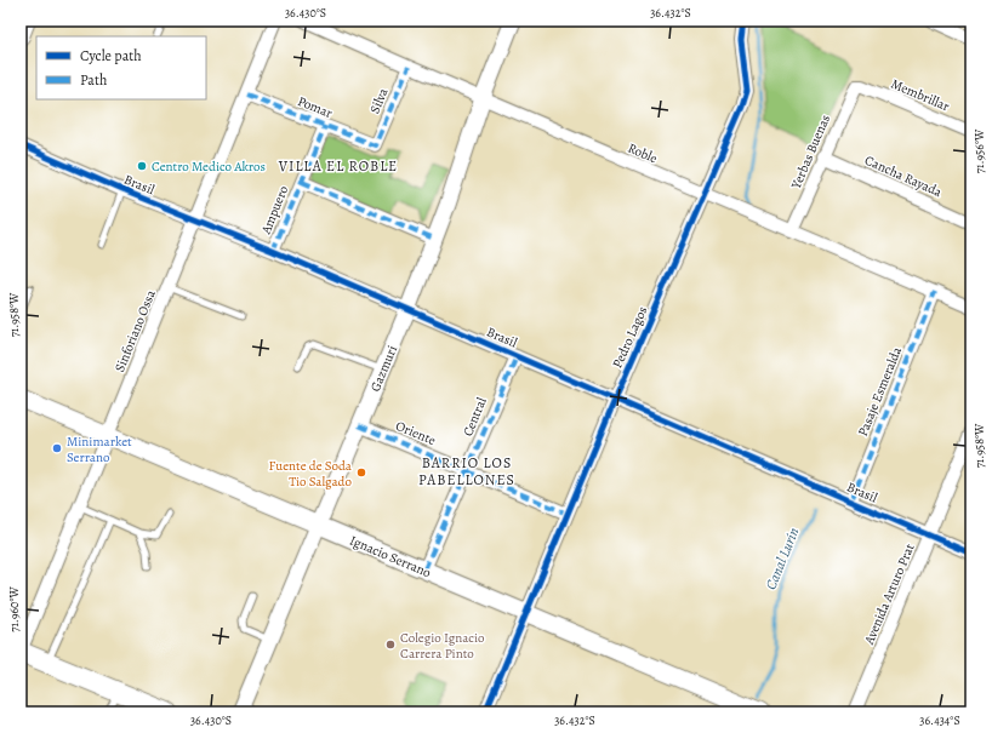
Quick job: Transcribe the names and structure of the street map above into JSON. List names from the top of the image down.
{
  "streets": {
    "main road": ["Ignacio Serrano"],
    "street": [
      "Membrillar",
      "Silva",
      "Pomar",
      "Yerbas Buenas",
      "Roble",
      "Cancha Rayada",
      "Brasil",
      "Ampuero",
      "Sinforiano Ossa",
      "Pedro Lagos",
      "Gazmuri",
      "Pasaje Esmeralda",
      "Central",
      "Oriente",
      "Avenida Arturo Prat"
    ]
  },
  "crossings": [
    ["Membrillar", "Yerbas Buenas"],
    ["Silva", "Pomar"],
    ["Silva", "Roble"],
    ["Pomar", "Ampuero"],
    ["Pomar", "Sinforiano Ossa"],
    ["Yerbas Buenas", "Roble"],
    ["Yerbas Buenas", "Cancha Rayada"],
    ["Roble", "Pedro Lagos"],
    ["Roble", "Gazmuri"],
    ["Roble", "Pasaje Esmeralda"],
    ["Brasil", "Ampuero"],
    ["Brasil", "Sinforiano Ossa"],
    ["Brasil", "Pedro Lagos"],
    ["Brasil", "Gazmuri"],
    ["Brasil", "Pasaje Esmeralda"],
    ["Brasil", "Central"],
    ["Brasil", "Avenida Arturo Prat"],
    ["Sinforiano Ossa", "Ignacio Serrano"],
    ["Pedro Lagos", "Oriente"],
    ["Pedro Lagos", "Ignacio Serrano"],
    ["Gazmuri", "Oriente"],
    ["Gazmuri", "Ignacio Serrano"],
    ["Central", "Oriente"],
    ["Central", "Ignacio Serrano"]
  ],
  "districts": ["VILLA EL ROBLE", "BARRIO LOS PABELLONES"],
  "water": ["Canal Lurín"],
  "places": [
    "Centro Medico Akros",
    "Minimarket Serrano",
    "Fuente de Soda Tio Salgado",
    "Colegio Ignacio Carrera Pinto"
  ],
  "legend": ["Cycle path", "Path"],
  "coordinates": [
    "36.430°S",
    "36.432°S",
    "71.956°W",
    "71.958°W",
    "71.960°W",
    "36.434°S"
  ]
}
